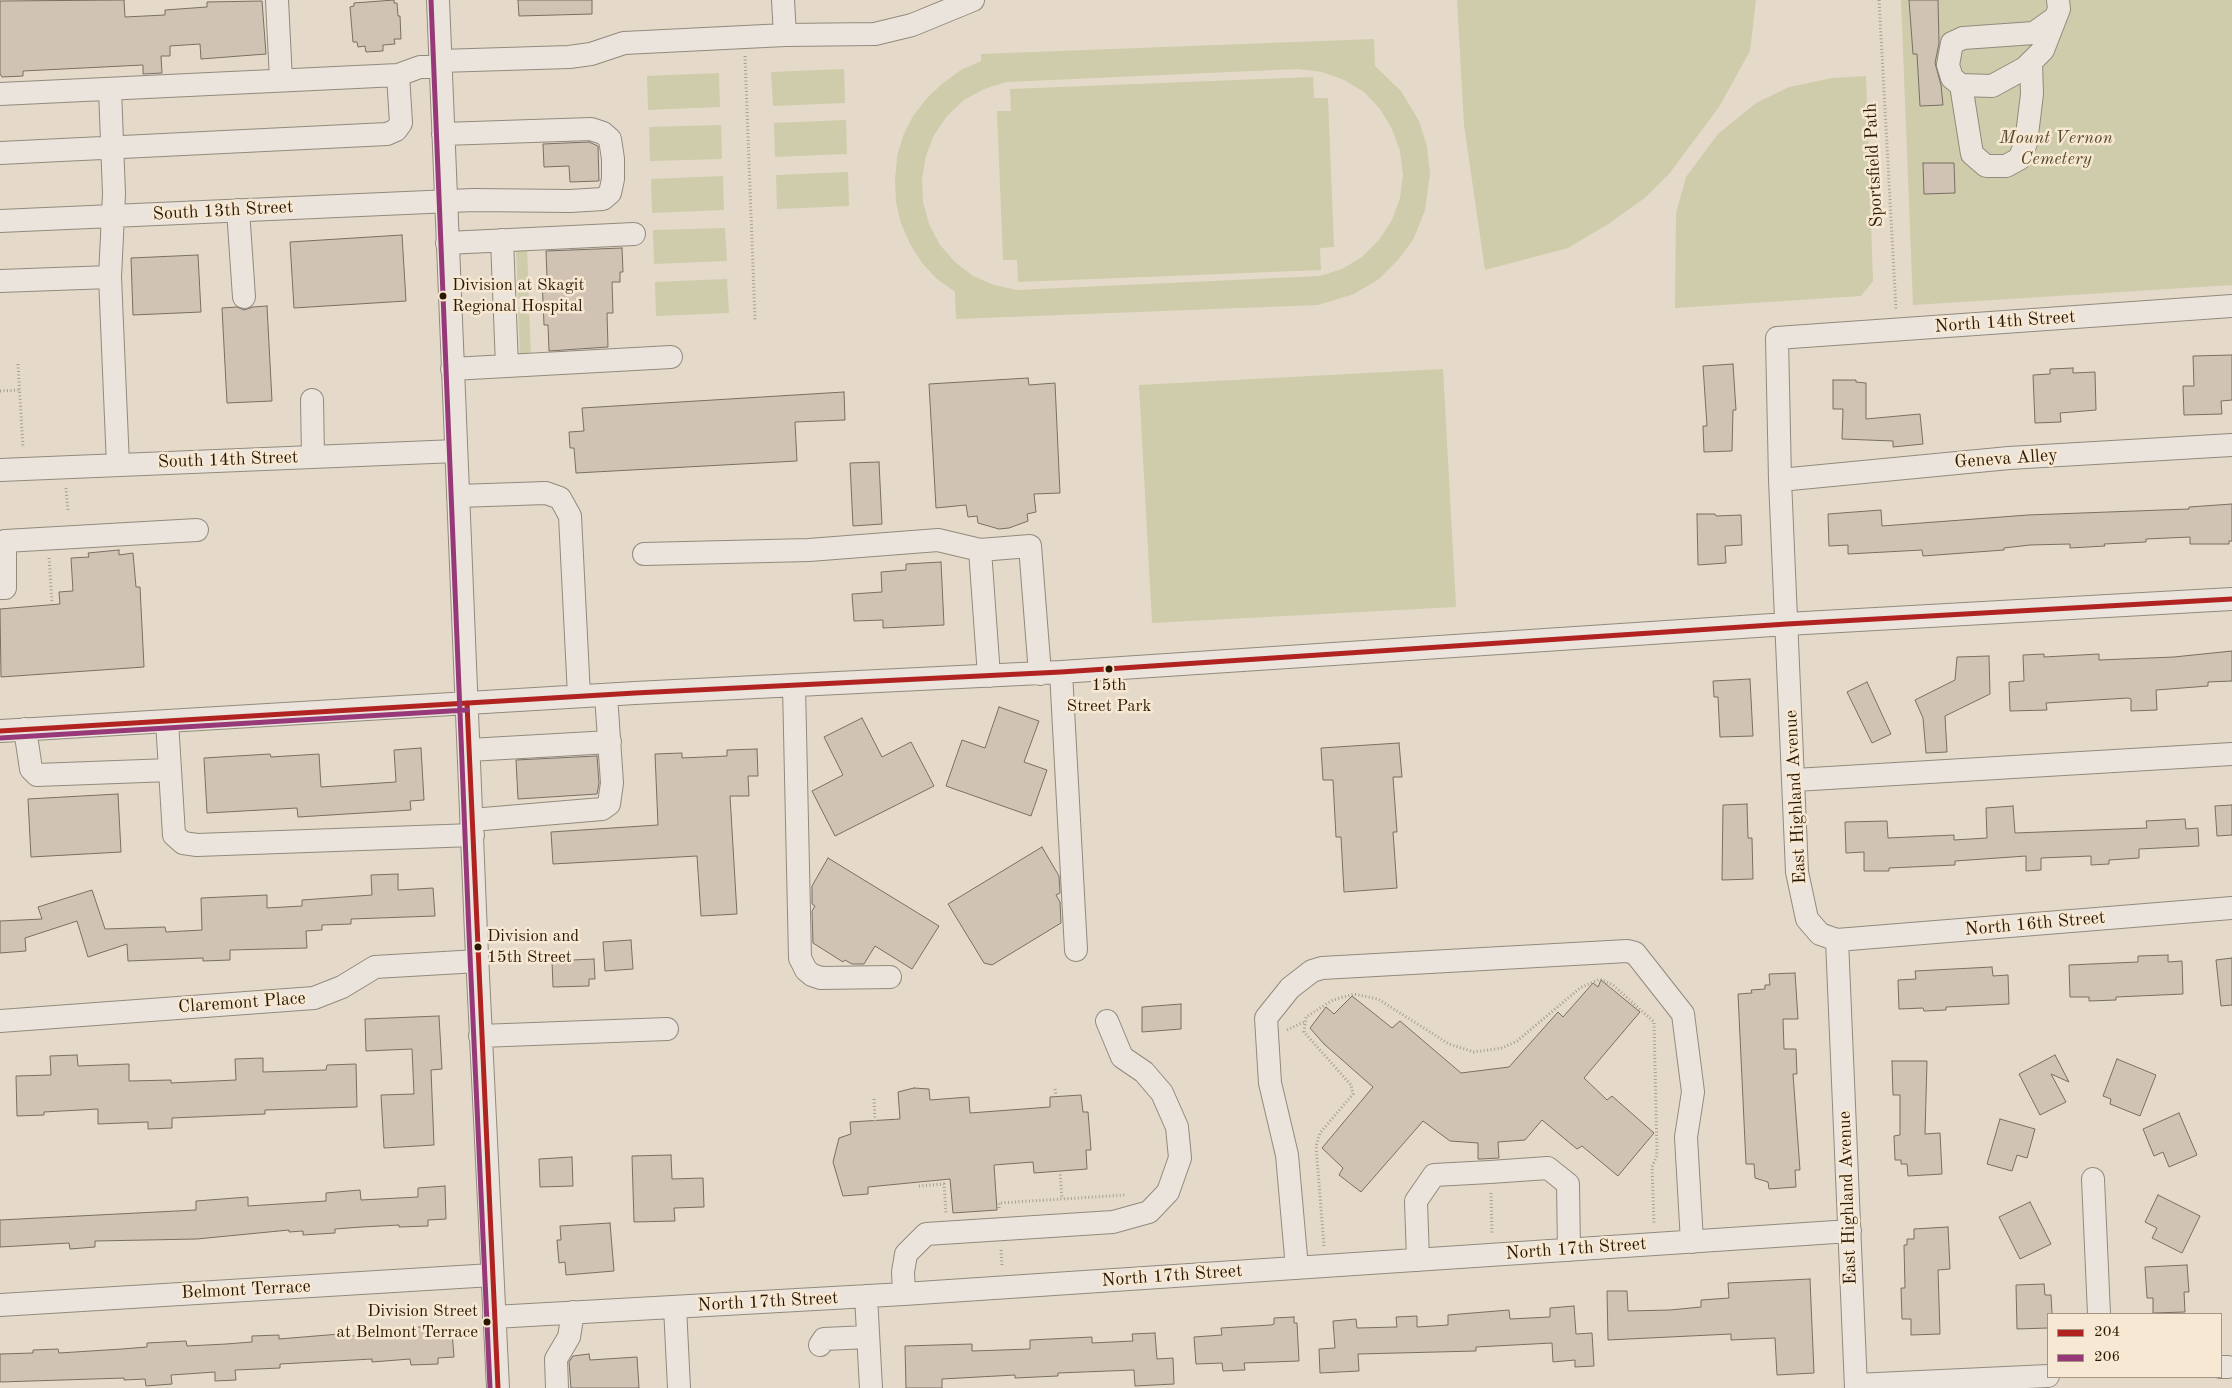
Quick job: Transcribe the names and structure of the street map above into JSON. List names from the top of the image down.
{
  "streets": {
    "street": [
      "South 13th Street",
      "North 14th Street",
      "Geneva Alley",
      "South 14th Street",
      "East Highland Avenue",
      "North 16th Street",
      "Claremont Place",
      "North 17th Street",
      "Belmont Terrace"
    ],
    "path": ["Sportsfield Path"]
  },
  "crossings": [
    ["Sportsfield Path", "North 14th Street"],
    ["North 14th Street", "East Highland Avenue"],
    ["Geneva Alley", "East Highland Avenue"],
    ["East Highland Avenue", "North 16th Street"],
    ["East Highland Avenue", "North 17th Street"]
  ],
  "parks": ["Mount Vernon Cemetery"],
  "places": [
    "Division at Skagit Regional Hospital",
    "15th Street Park",
    "Division and 15th Street",
    "Division Street at Belmont Terrace"
  ],
  "lines": ["transit line 206", "transit line 204"],
  "legend": ["204", "206"]
}
